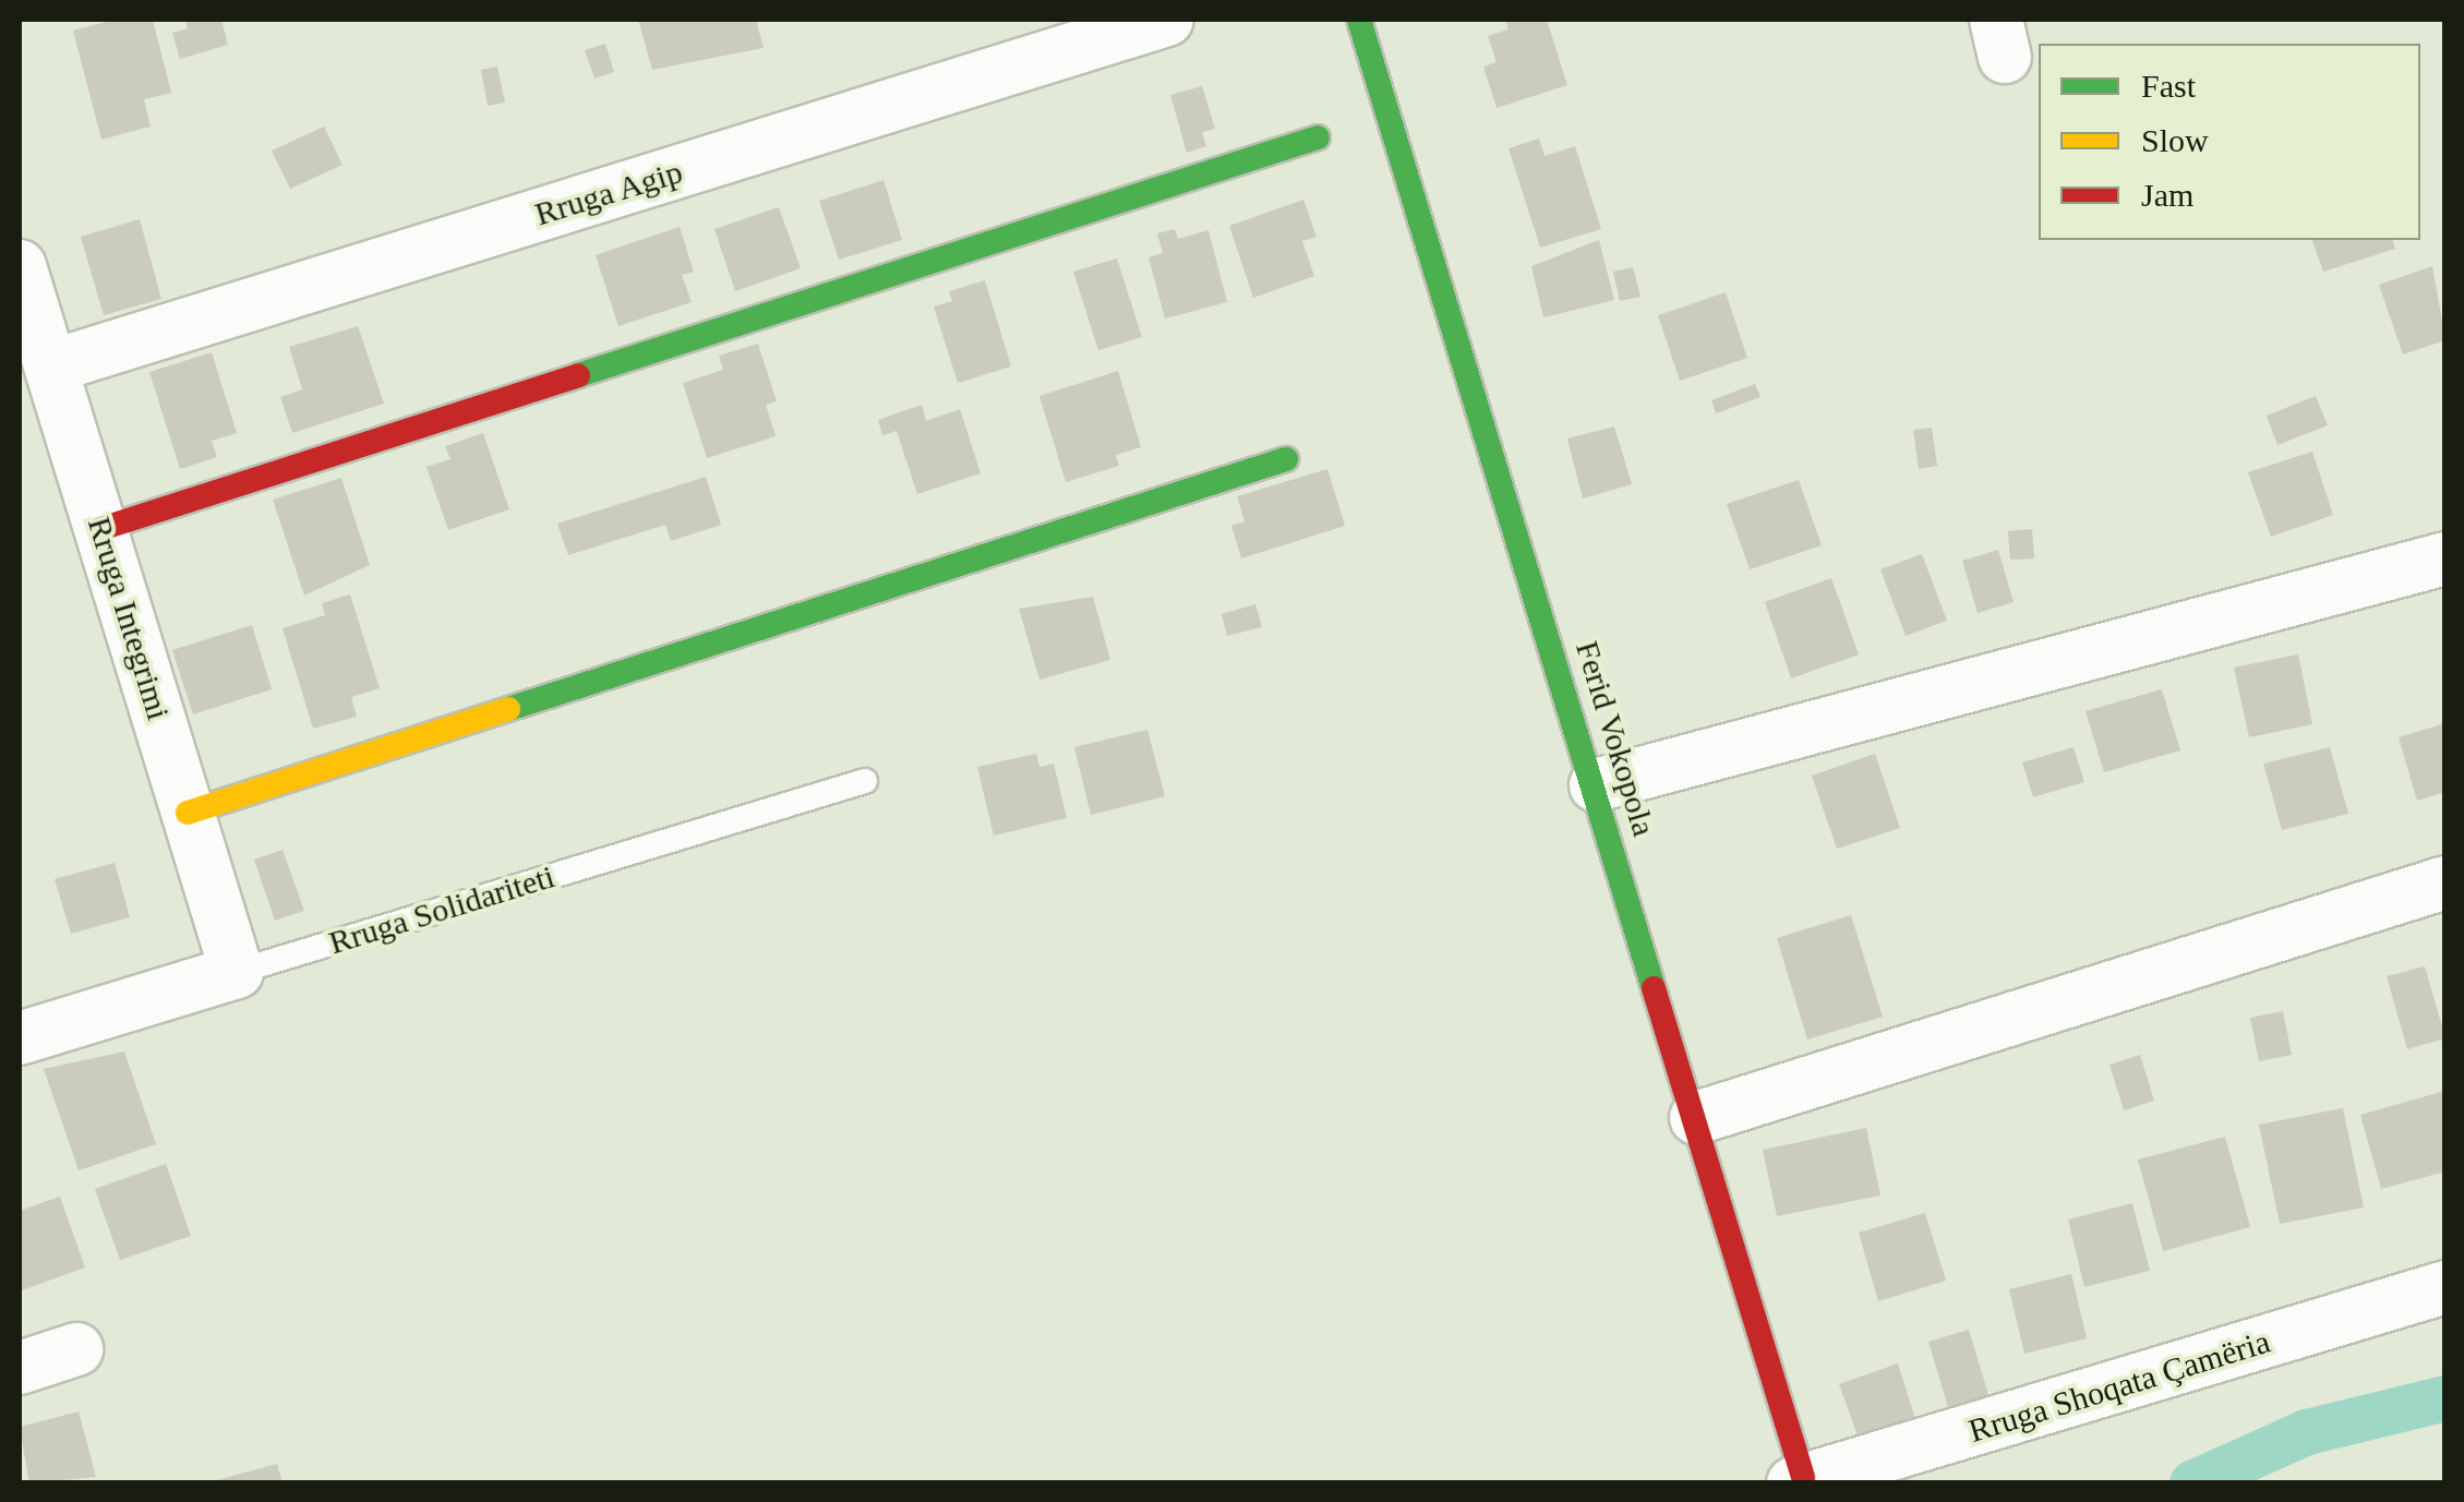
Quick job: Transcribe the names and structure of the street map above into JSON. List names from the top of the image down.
{
  "streets": {
    "street": [
      "Rruga Agip",
      "Rruga Integrimi",
      "Ferid Vokopola",
      "Rruga Solidariteti",
      "Rruga Shoqata Çamëria"
    ]
  },
  "crossings": [
    ["Rruga Agip", "Rruga Integrimi"],
    ["Rruga Integrimi", "Rruga Solidariteti"],
    ["Ferid Vokopola", "Rruga Shoqata Çamëria"]
  ],
  "legend": ["Fast", "Slow", "Jam"]
}
